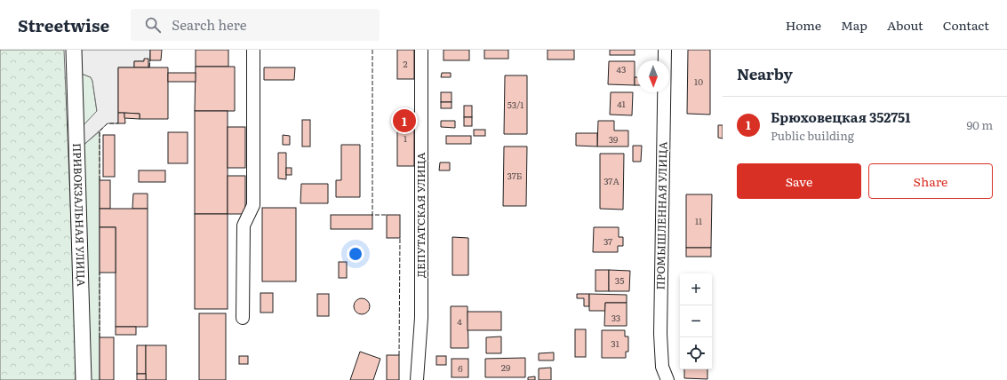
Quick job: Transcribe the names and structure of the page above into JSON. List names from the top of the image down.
{
  "streets": {
    "main road": ["ПРИВОКЗАЛЬНАЯ УЛИЦА"],
    "street": ["ДЕПУТАТСКАЯ УЛИЦА", "ПРОМЫШЛЕННАЯ УЛИЦА"]
  },
  "house_numbers": [
    "2",
    "43",
    "10",
    "41",
    "53/1",
    "1",
    "39",
    "37Б",
    "37А",
    "11",
    "37",
    "35",
    "33",
    "4",
    "31",
    "29",
    "6"
  ],
  "north": "bottom",
  "page": {
    "header": "Streetwise",
    "search": "Search here",
    "nav": [
      "Home",
      "Map",
      "About",
      "Contact"
    ],
    "heading": "Nearby",
    "list": [
      {
        "mark": "1",
        "name": "Брюховецкая 352751",
        "note": "Public building",
        "value": "90 m"
      }
    ],
    "pins": "1",
    "buttons": ["Save", "Share"],
    "map_buttons": ["+", "−"]
  }
}
